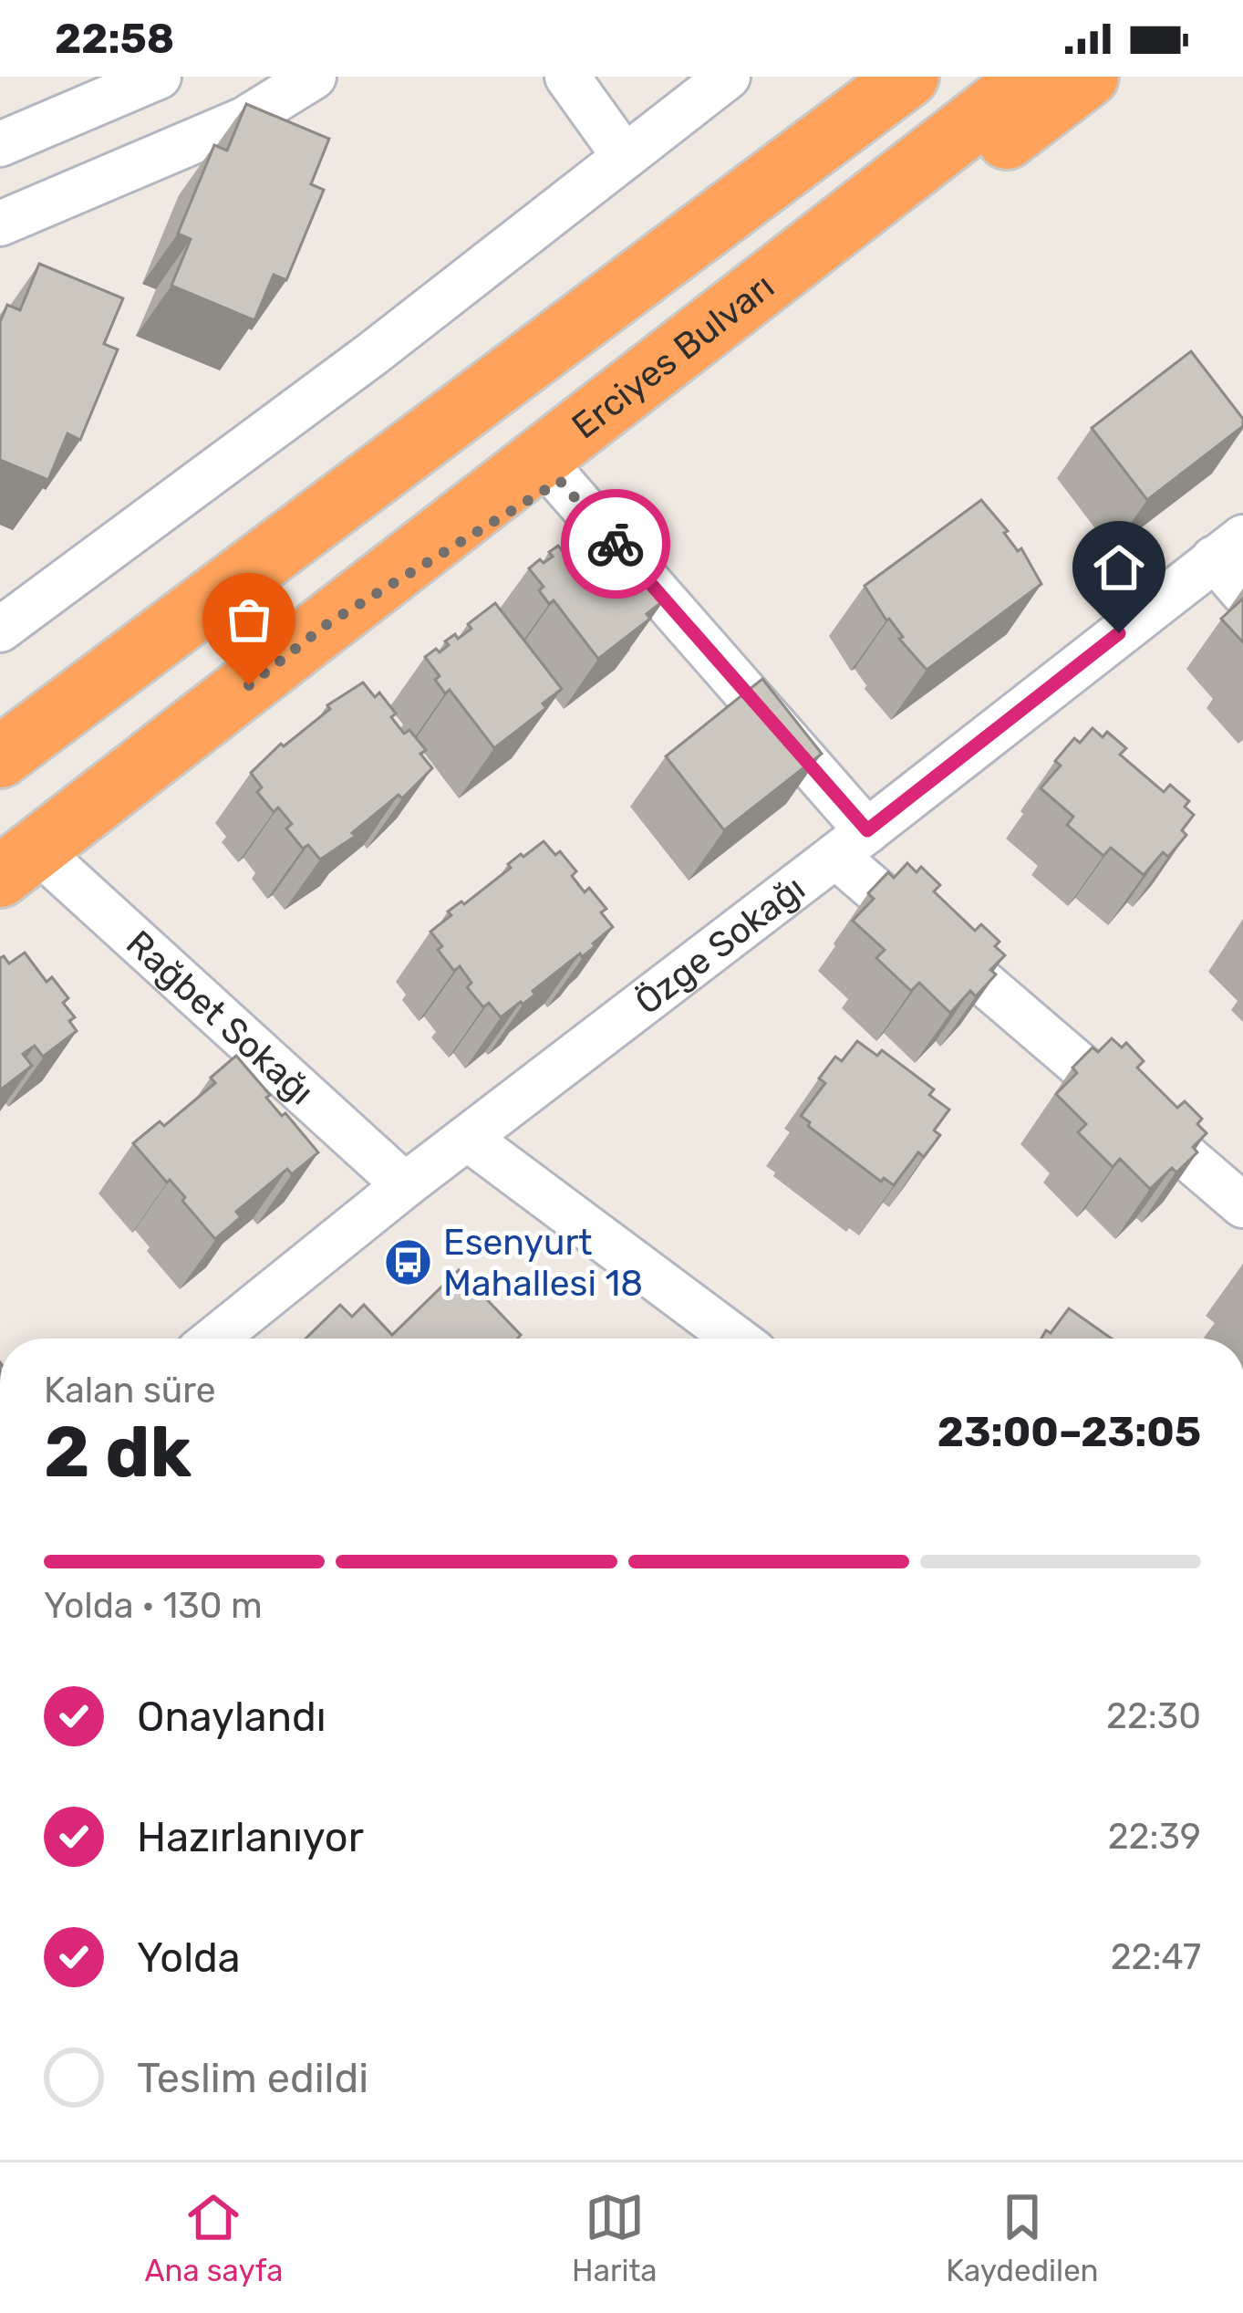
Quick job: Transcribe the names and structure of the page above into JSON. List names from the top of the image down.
{
  "streets": {
    "highway": ["Erciyes Bulvarı"],
    "street": ["Özge Sokağı", "Rağbet Sokağı"]
  },
  "crossings": [
    ["Erciyes Bulvarı", "Rağbet Sokağı"],
    ["Özge Sokağı", "Rağbet Sokağı"]
  ],
  "places": {
    "bus stop": ["Esenyurt Mahallesi 18"]
  },
  "page": {
    "status": "22:58",
    "heading": ["2 dk", "Kalan süre", "23:00–23:05"],
    "bar": "Yolda · 130 m",
    "list": [
      ["Onaylandı", "22:30"],
      ["Hazırlanıyor", "22:39"],
      ["Yolda", "22:47"],
      "Teslim edildi"
    ],
    "tabs": ["Ana sayfa", "Harita", "Kaydedilen"]
  }
}
